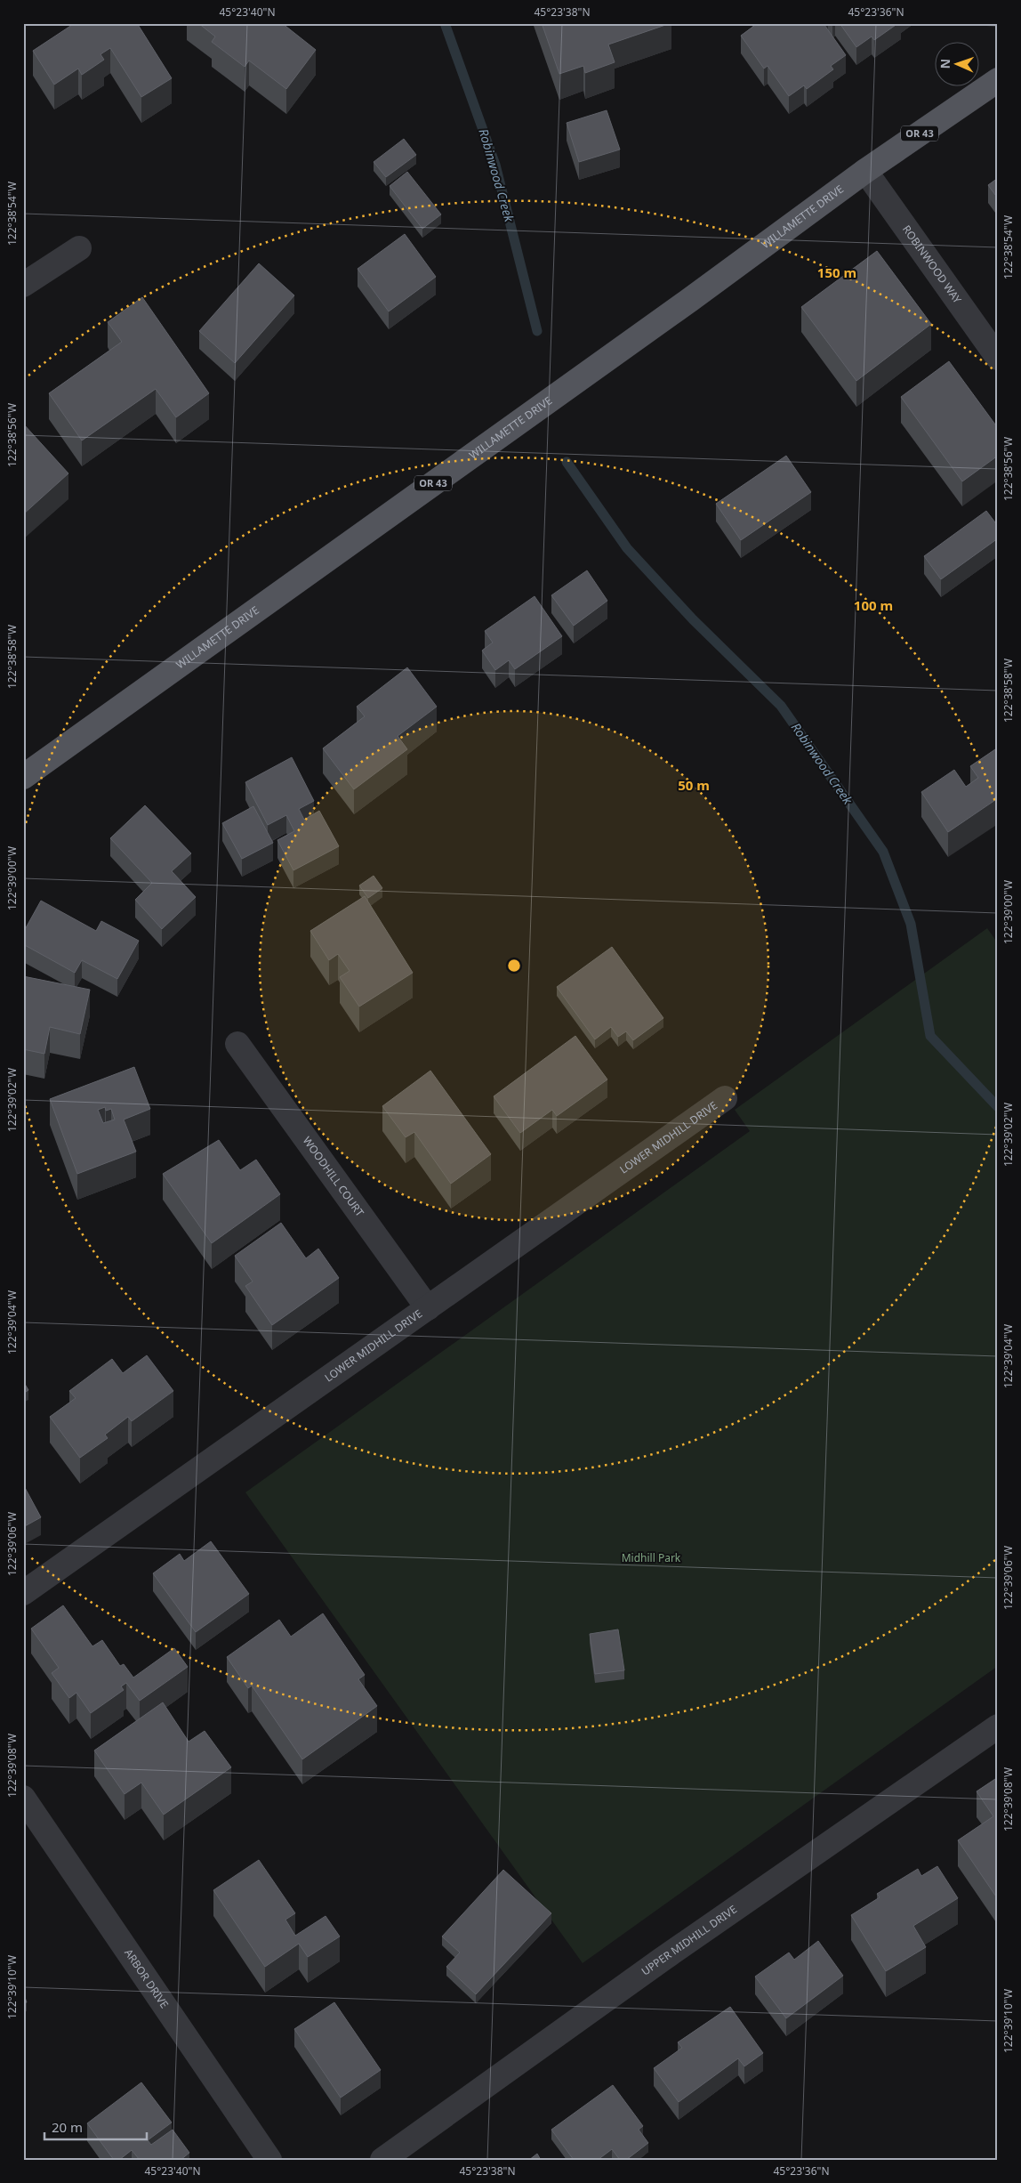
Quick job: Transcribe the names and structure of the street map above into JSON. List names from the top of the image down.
{
  "streets": {
    "main road": ["OR 43", "WILLAMETTE DRIVE"],
    "street": [
      "ROBINWOOD WAY",
      "LOWER MIDHILL DRIVE",
      "WOODHILL COURT",
      "UPPER MIDHILL DRIVE",
      "ARBOR DRIVE"
    ]
  },
  "crossings": [
    ["WILLAMETTE DRIVE", "ROBINWOOD WAY"],
    ["LOWER MIDHILL DRIVE", "WOODHILL COURT"]
  ],
  "water": ["Robinwood Creek"],
  "parks": ["Midhill Park"],
  "scale_bar": "20 m",
  "north": "left",
  "coordinates": [
    "45°23'40\"N",
    "45°23'38\"N",
    "45°23'36\"N",
    "122°38'54\"W",
    "122°38'56\"W",
    "122°38'58\"W",
    "122°39'00\"W",
    "122°39'02\"W",
    "122°39'04\"W",
    "122°39'06\"W",
    "122°39'08\"W",
    "122°39'10\"W"
  ],
  "rings": ["150 m", "100 m", "50 m"]
}
